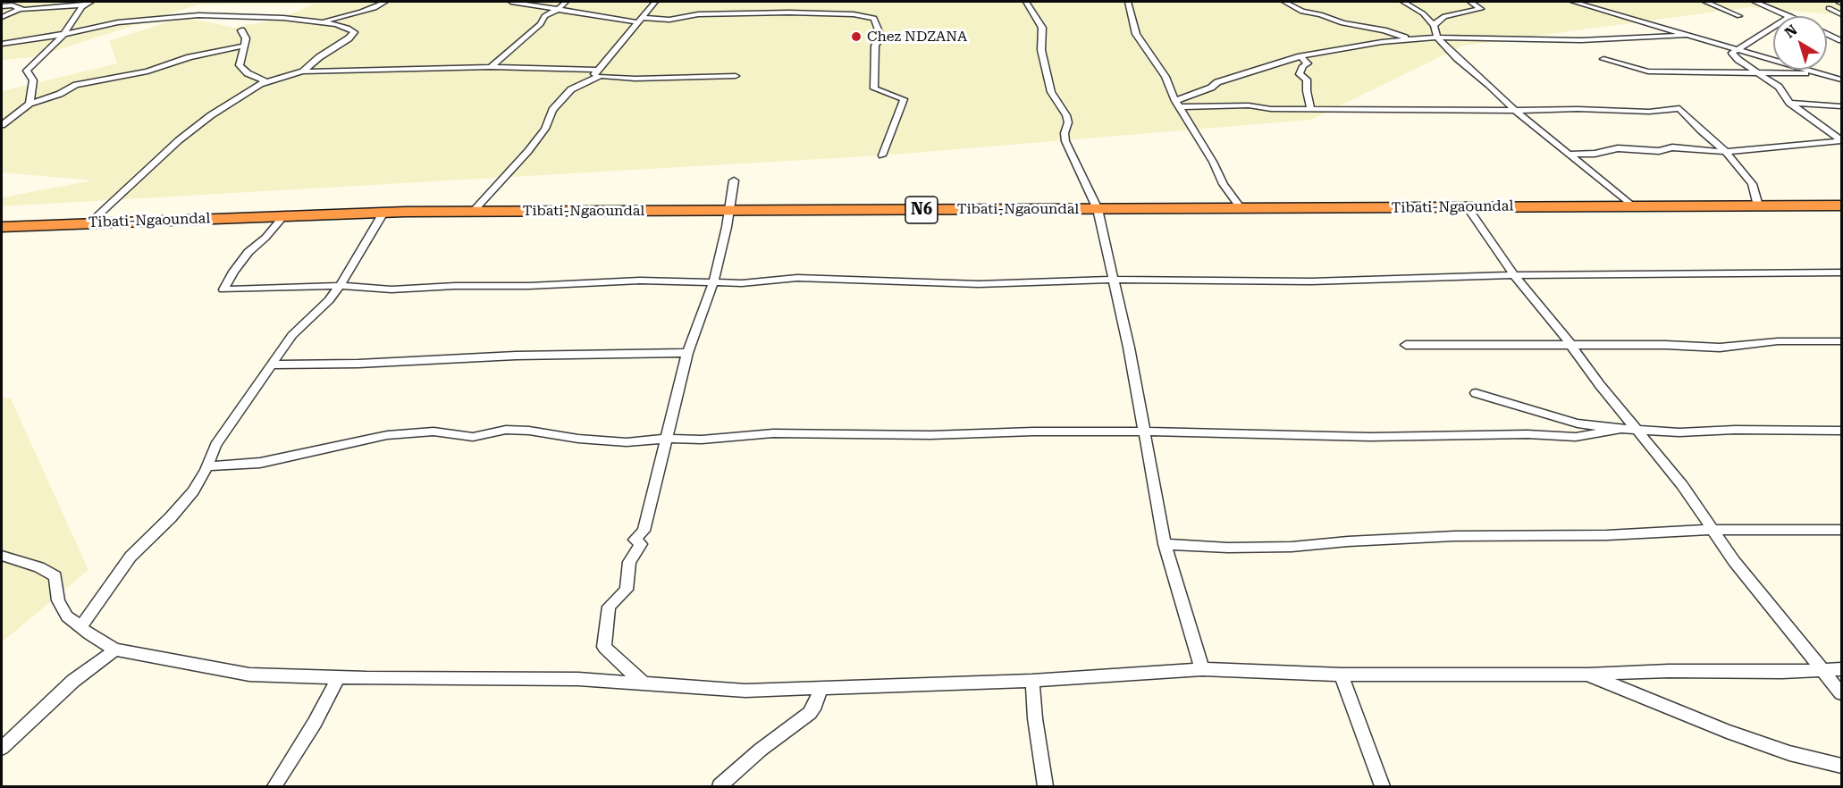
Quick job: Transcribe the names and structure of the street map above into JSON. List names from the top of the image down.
{
  "streets": {
    "highway": ["Tibati-Ngaoundal", "N6"]
  },
  "places": ["Chez NDZANA"],
  "north": "top left"
}
